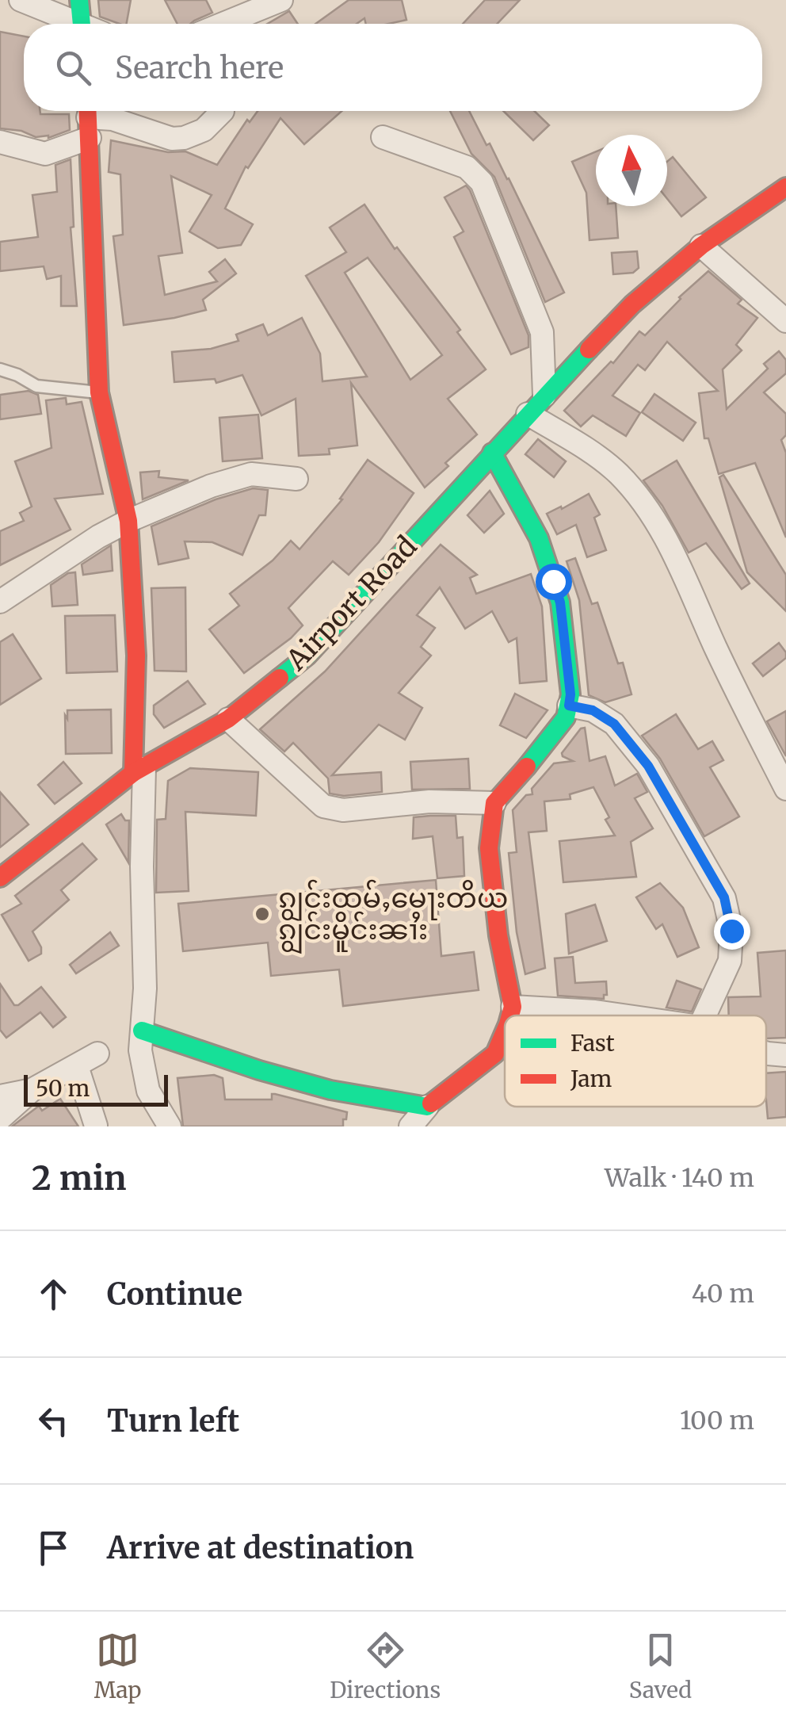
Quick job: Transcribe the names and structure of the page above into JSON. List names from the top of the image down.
{
  "streets": {
    "main road": ["Airport Road"]
  },
  "places": ["ၵျွင်းထမ်ႇမေႃးတိယ ၵျွင်းမိူင်းၼၢႆး"],
  "legend": ["Fast", "Jam"],
  "scale_bar": "50 m",
  "north": "top",
  "page": {
    "search": "Search here",
    "scale": "50 m",
    "heading": ["2 min", "Walk · 140 m"],
    "list": [
      ["Continue", "40 m"],
      ["Turn left", "100 m"],
      "Arrive at destination"
    ],
    "nav": ["Map", "Directions", "Saved"]
  }
}
